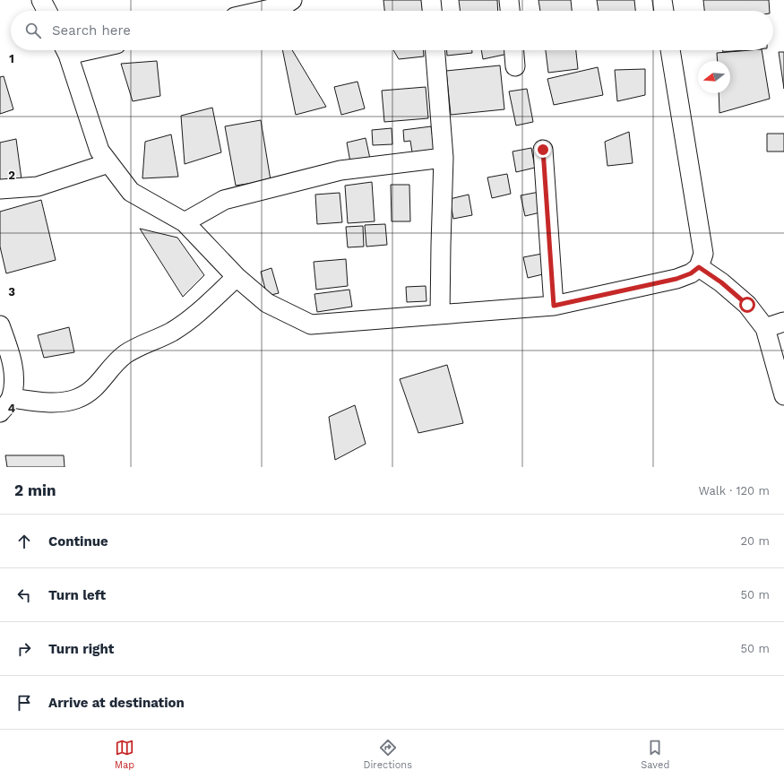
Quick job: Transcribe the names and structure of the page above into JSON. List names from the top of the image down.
{
  "north": "left",
  "page": {
    "search": "Search here",
    "heading": ["2 min", "Walk · 120 m"],
    "list": [
      ["Continue", "20 m"],
      ["Turn left", "50 m"],
      ["Turn right", "50 m"],
      "Arrive at destination"
    ],
    "nav": ["Map", "Directions", "Saved"]
  },
  "grid": {
    "rows": [
      "1",
      "2",
      "3",
      "4"
    ]
  }
}
